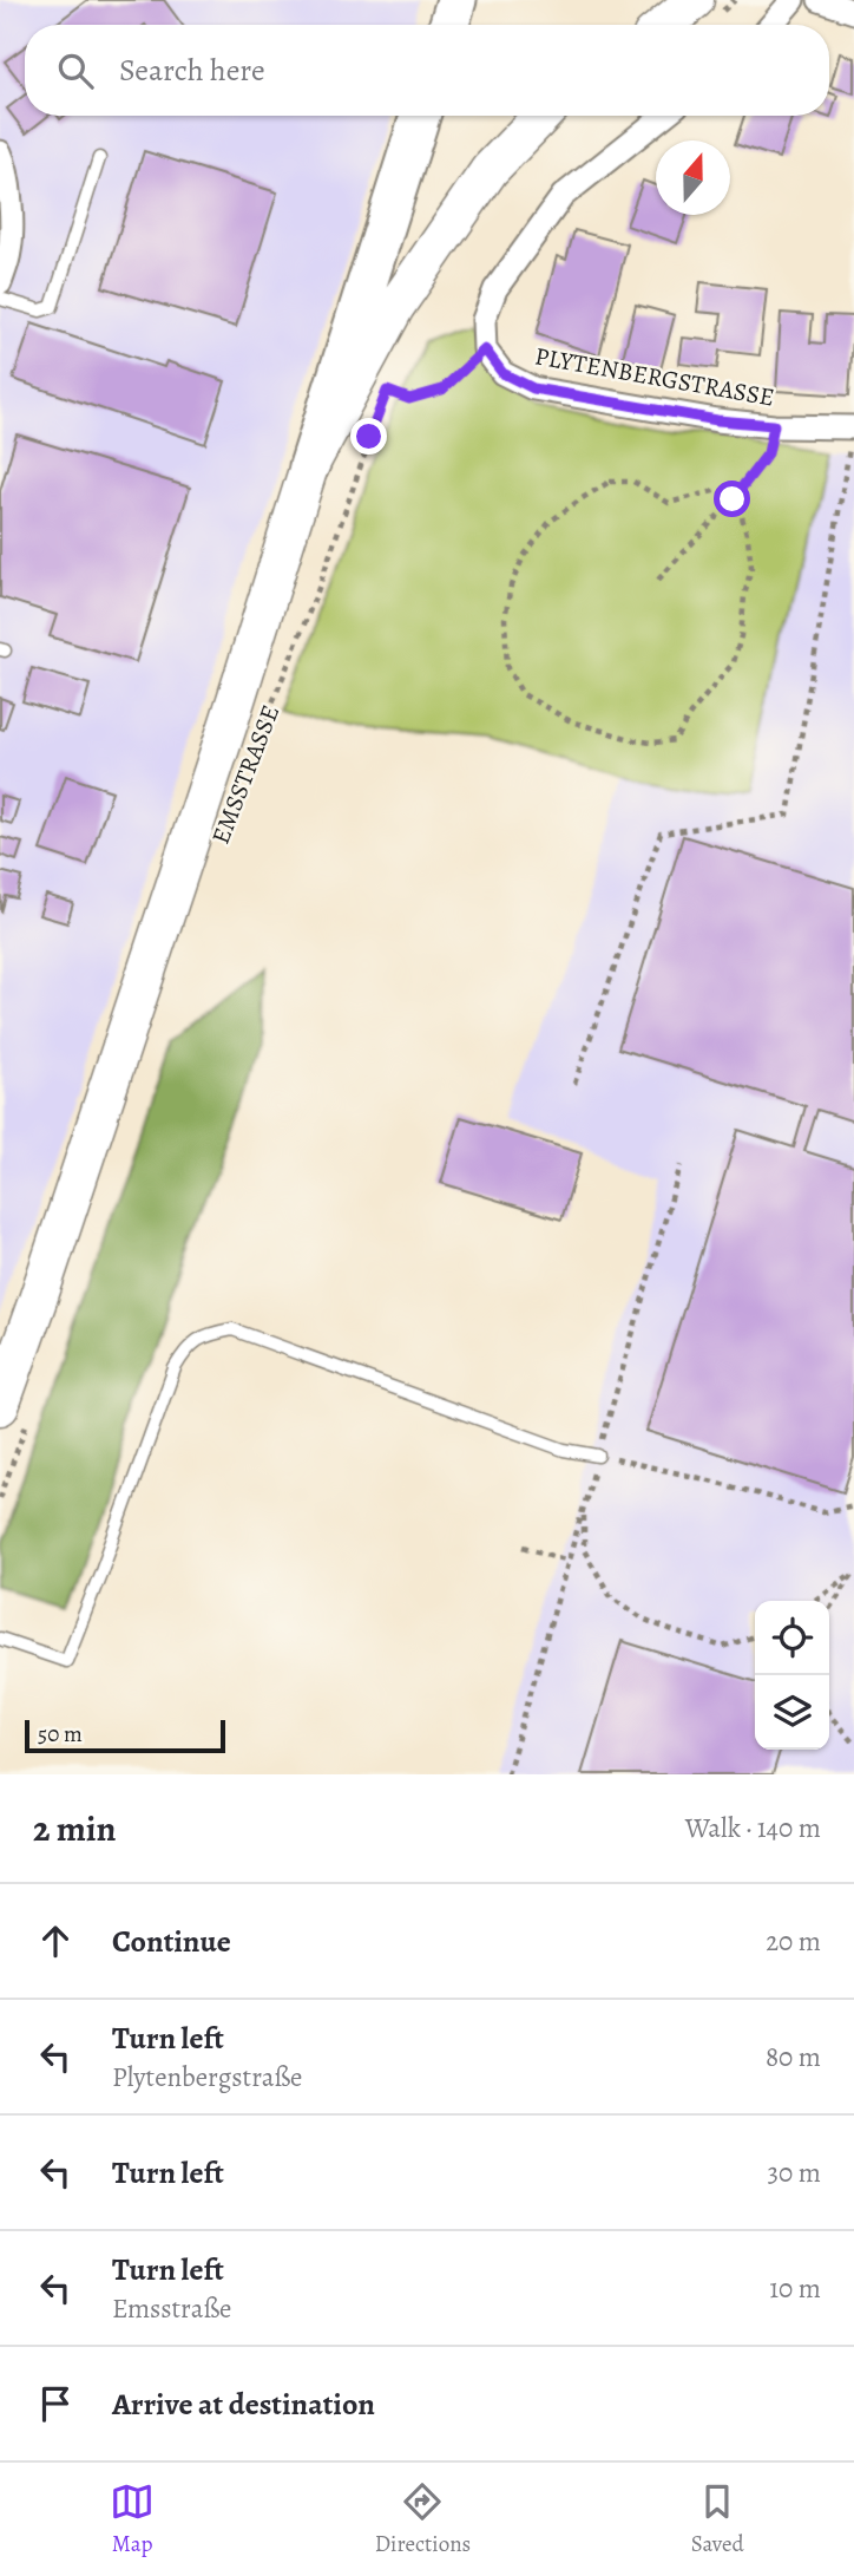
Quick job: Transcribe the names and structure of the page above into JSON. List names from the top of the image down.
{
  "streets": {
    "highway": ["EMSSTRASSE"],
    "street": ["PLYTENBERGSTRASSE"]
  },
  "scale_bar": "50 m",
  "north": "top",
  "page": {
    "search": "Search here",
    "scale": "50 m",
    "heading": ["2 min", "Walk · 140 m"],
    "list": [
      ["Continue", "20 m"],
      ["Turn left", "Plytenbergstraße", "80 m"],
      ["Turn left", "30 m"],
      ["Turn left", "Emsstraße", "10 m"],
      "Arrive at destination"
    ],
    "nav": ["Map", "Directions", "Saved"]
  }
}
